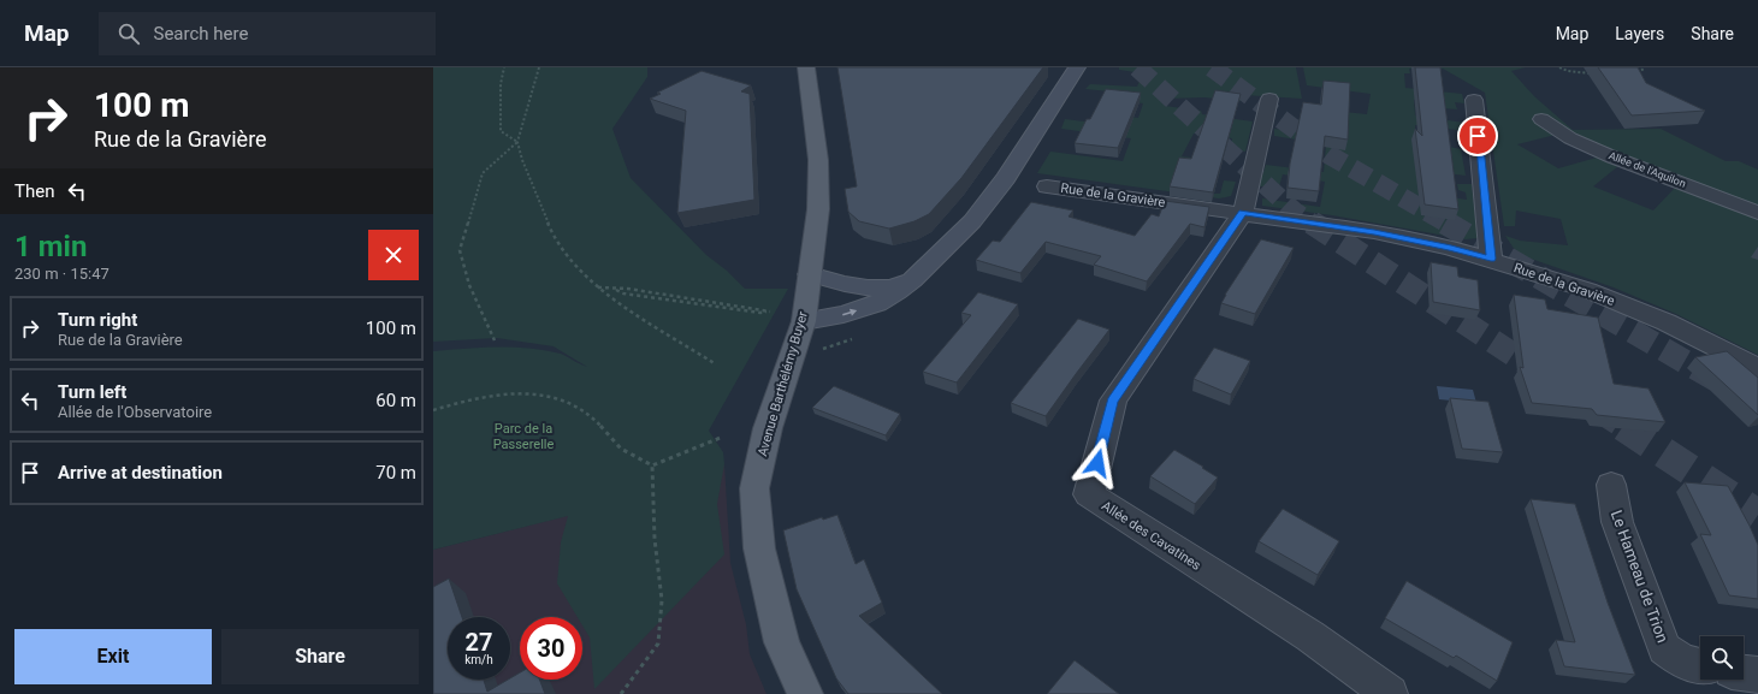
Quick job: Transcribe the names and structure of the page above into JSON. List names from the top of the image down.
{
  "streets": {
    "main road": ["Avenue Barthélémy Buyer"],
    "street": [
      "Allée de l'Aquilon",
      "Rue de la Gravière",
      "Allée des Cavatines",
      "Le Hameau de Trion"
    ]
  },
  "crossings": [
    ["Rue de la Gravière", "Allée des Cavatines"]
  ],
  "parks": ["Parc de la Passerelle"],
  "page": {
    "header": "Map",
    "search": "Search here",
    "nav": ["Map", "Layers", "Share"],
    "turn": ["100 m", "Rue de la Gravière"],
    "then": "Then",
    "heading": ["1 min", "230 m · 15:47"],
    "list": [
      {
        "name": "Turn right",
        "note": "Rue de la Gravière",
        "value": "100 m"
      },
      {
        "name": "Turn left",
        "note": "Allée de l'Observatoire",
        "value": "60 m"
      },
      {
        "name": "Arrive at destination",
        "value": "70 m"
      }
    ],
    "speed": "27 km/h",
    "limit": "30",
    "buttons": ["Exit", "Share"]
  }
}
